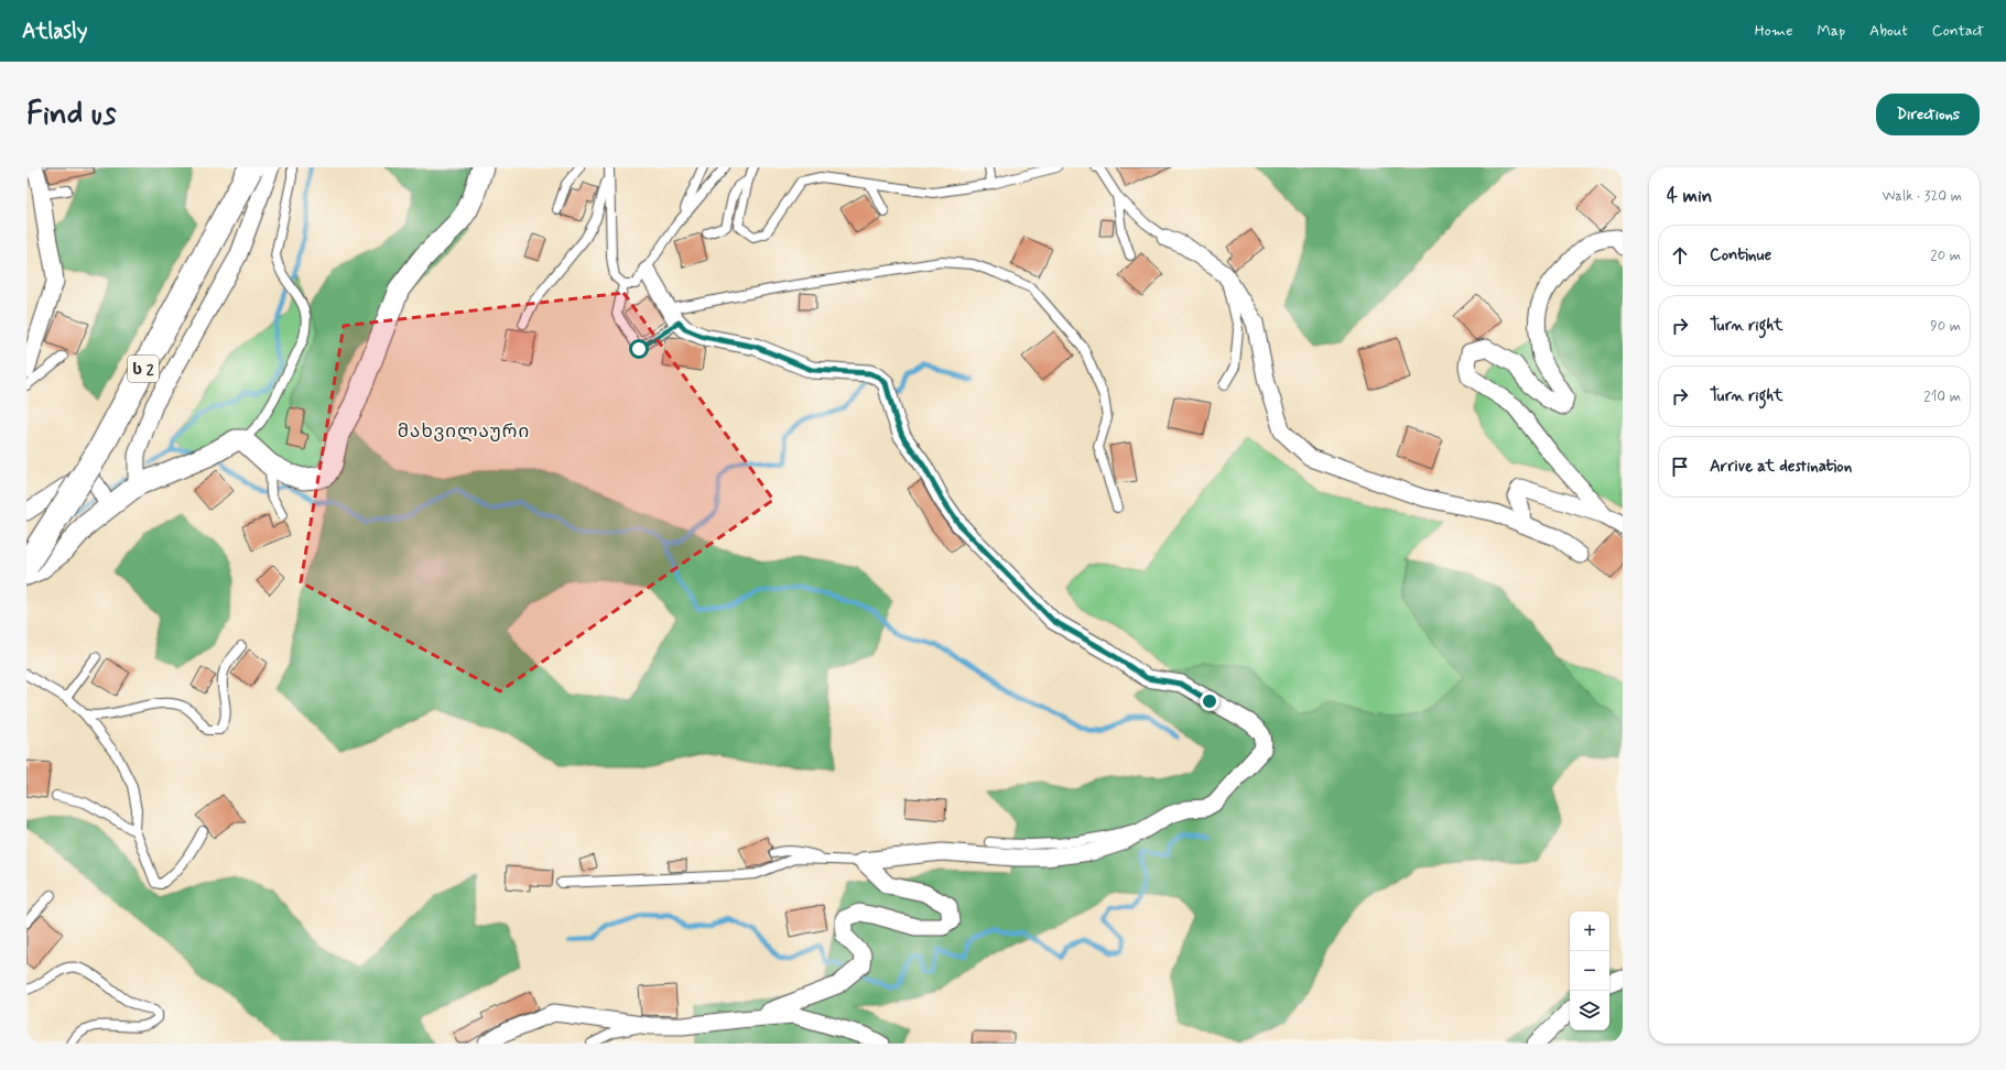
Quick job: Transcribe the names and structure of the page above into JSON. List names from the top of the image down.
{
  "streets": {
    "highway": ["ს 2"]
  },
  "districts": ["მახვილაური"],
  "page": {
    "header": "Atlasly",
    "nav": [
      "Home",
      "Map",
      "About",
      "Contact"
    ],
    "buttons": "Directions",
    "title": "Find us",
    "heading": ["4 min", "Walk · 320 m"],
    "list": [
      ["Continue", "20 m"],
      ["Turn right", "90 m"],
      ["Turn right", "210 m"],
      "Arrive at destination"
    ],
    "map_buttons": ["+", "−"]
  }
}
